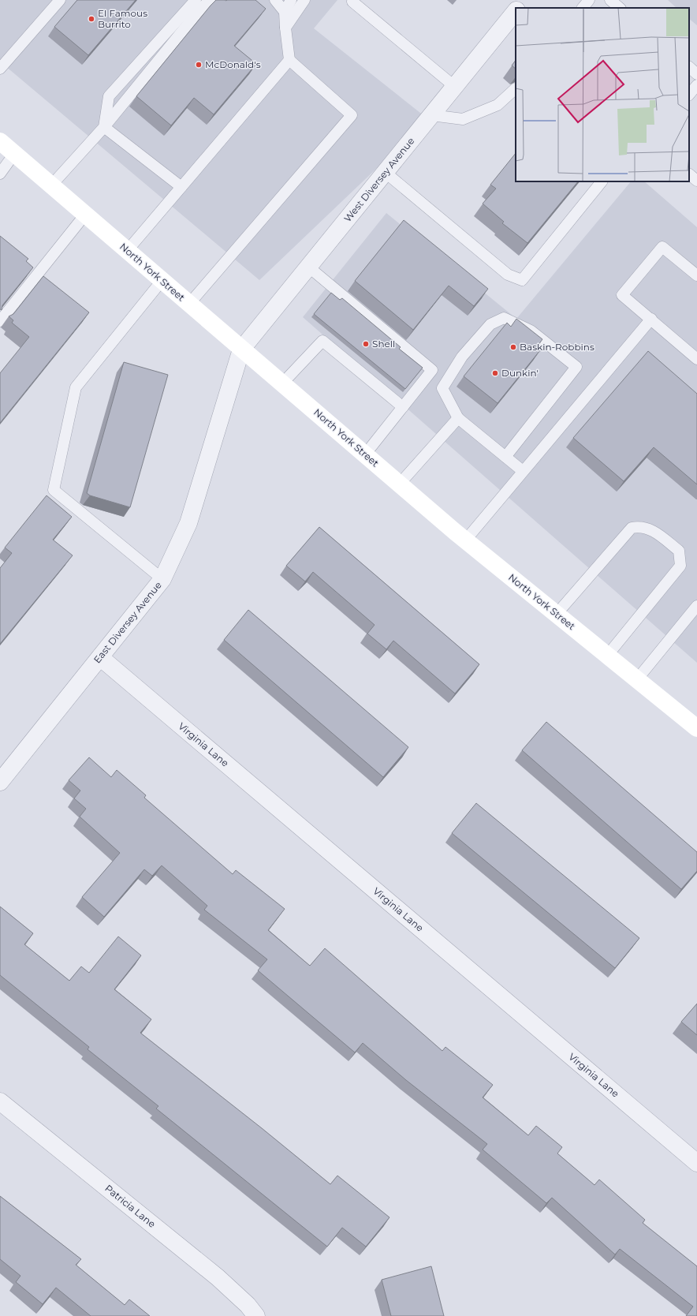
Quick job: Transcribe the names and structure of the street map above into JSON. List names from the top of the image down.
{
  "streets": {
    "main road": ["North York Street"],
    "street": [
      "West Diversey Avenue",
      "East Diversey Avenue",
      "Virginia Lane",
      "Patricia Lane"
    ]
  },
  "crossings": [
    ["West Diversey Avenue", "North York Street"],
    ["West Diversey Avenue", "East Diversey Avenue"],
    ["North York Street", "East Diversey Avenue"],
    ["East Diversey Avenue", "Virginia Lane"]
  ],
  "places": [
    "El Famous Burrito",
    "McDonald's",
    "Shell",
    "Baskin-Robbins",
    "Dunkin'"
  ]
}
